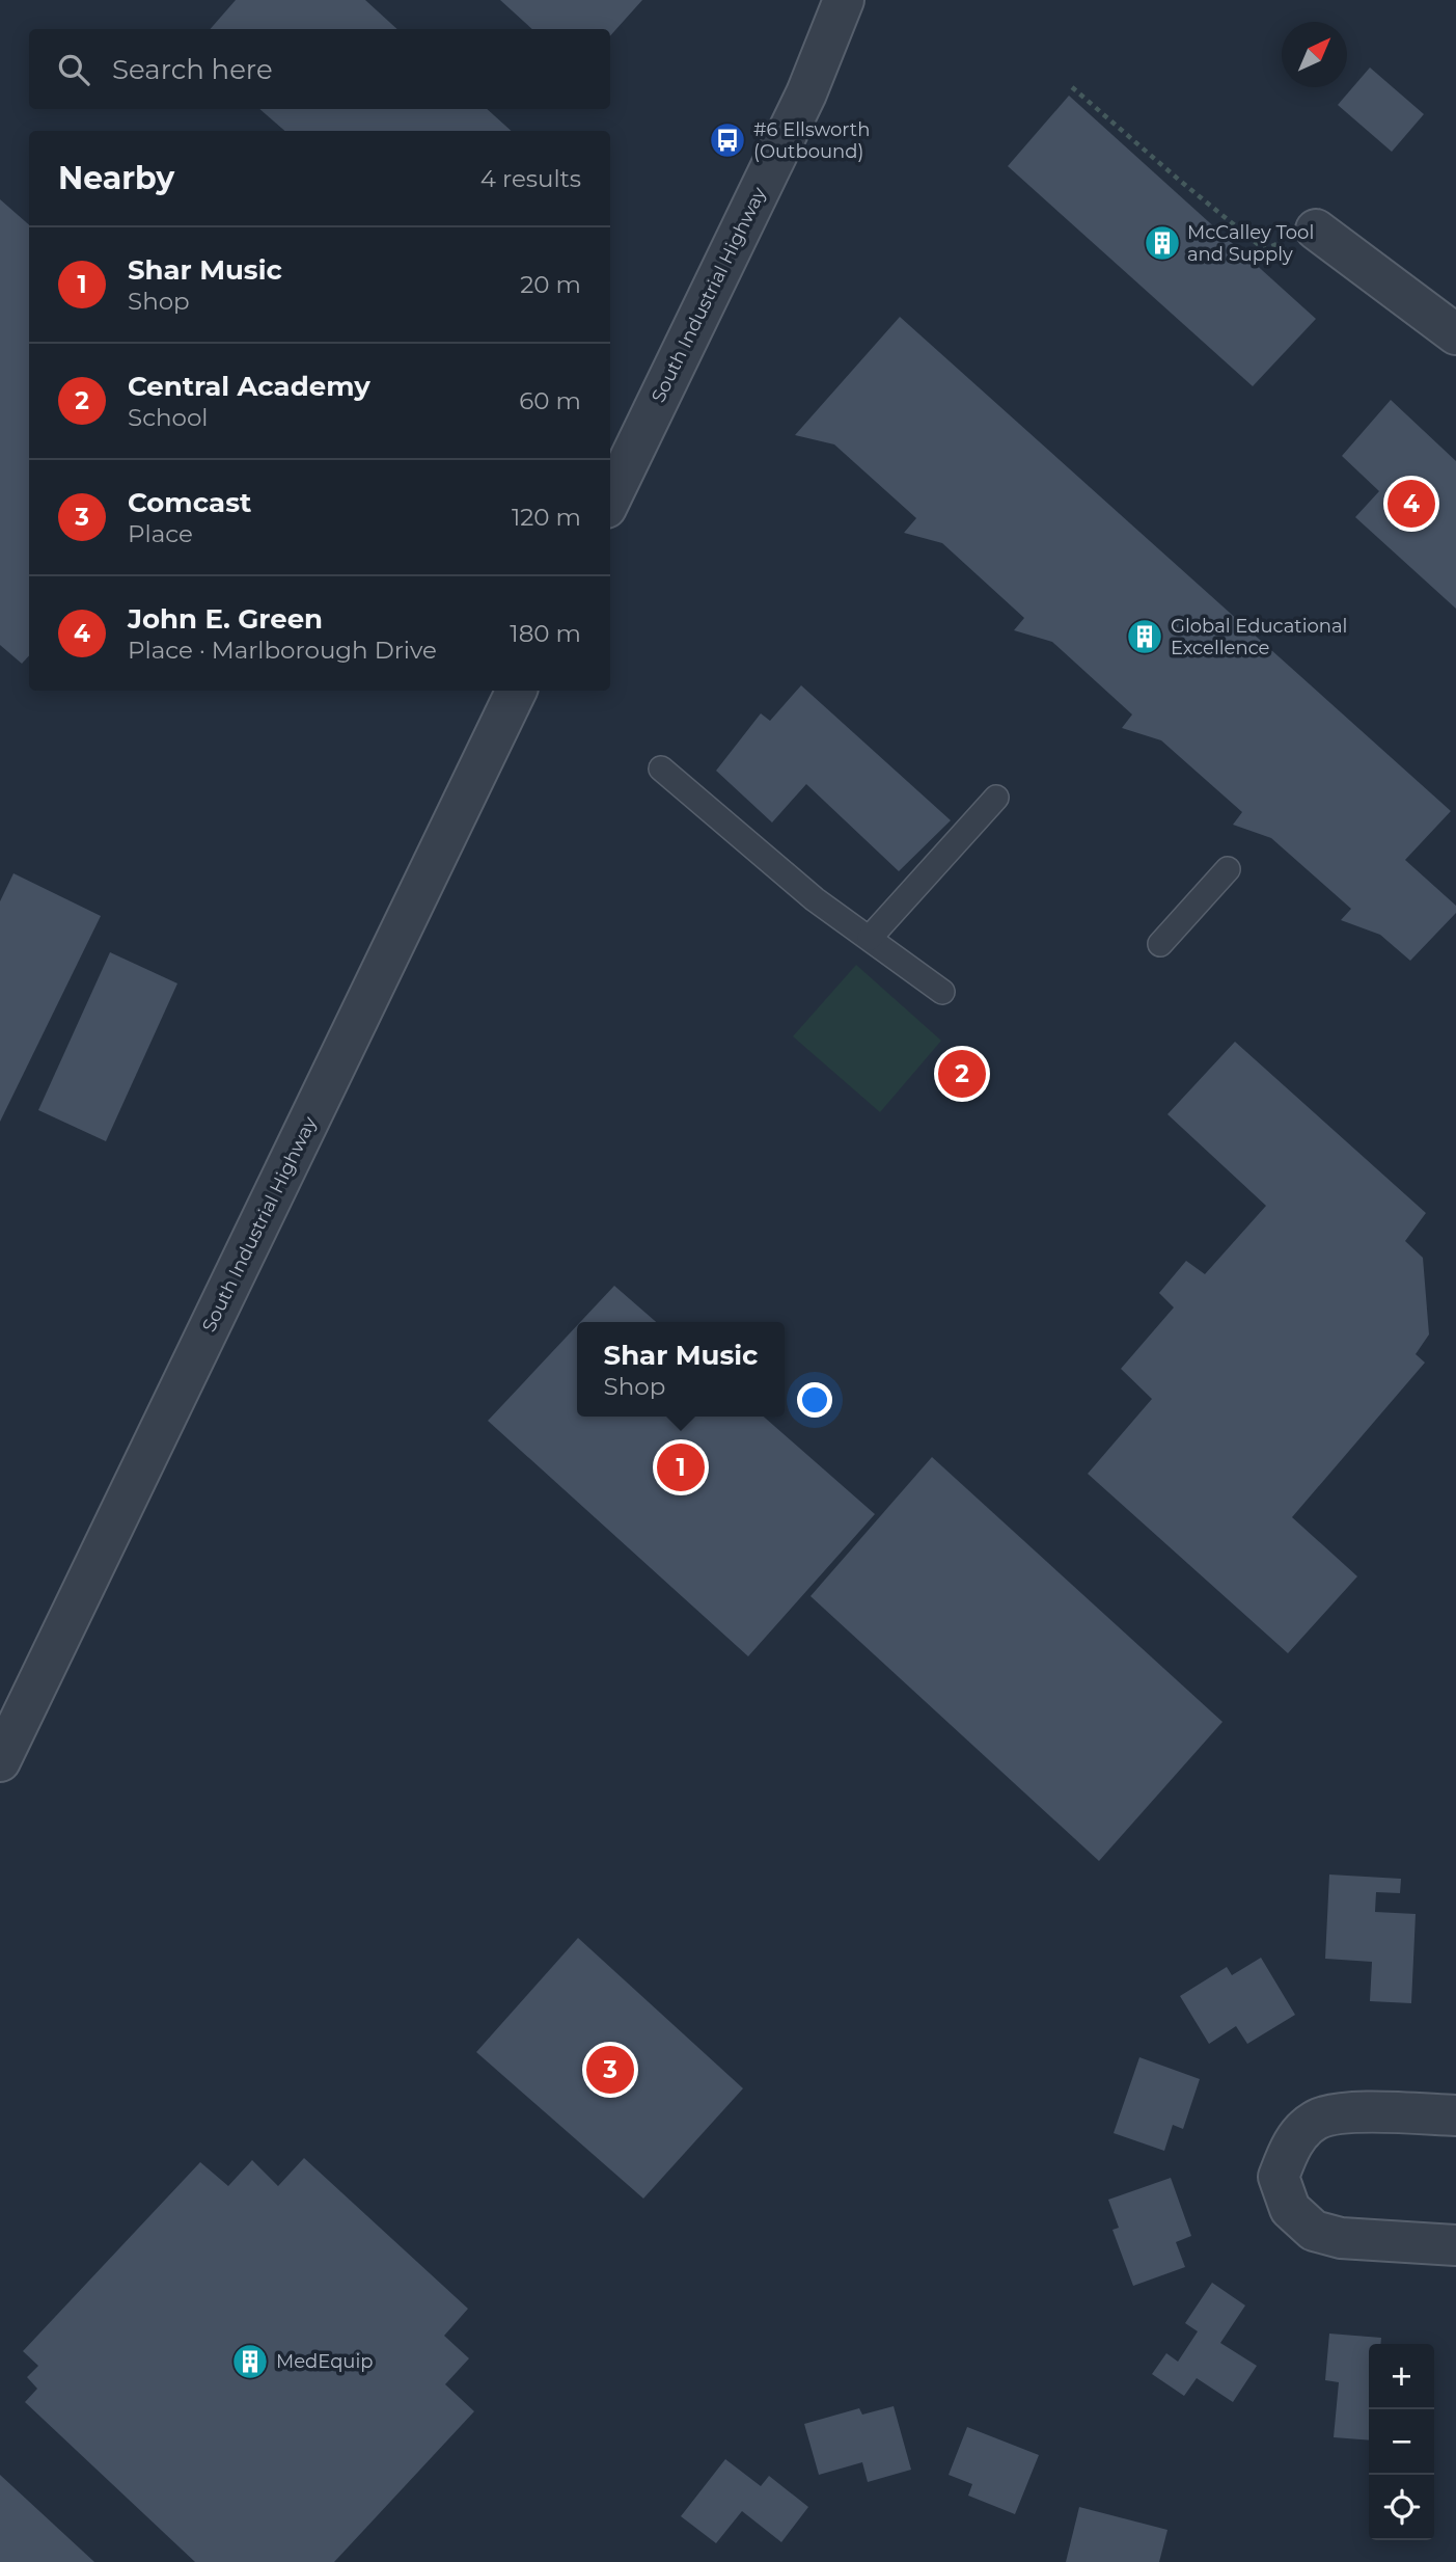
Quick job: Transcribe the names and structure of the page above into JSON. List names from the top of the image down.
{
  "streets": {
    "street": ["South Industrial Highway"]
  },
  "places": {
    "bus stop": ["#6 Ellsworth (Outbound)"],
    "building": ["McCalley Tool and Supply", "Global Educational Excellence", "MedEquip"]
  },
  "north": "top right",
  "page": {
    "search": "Search here",
    "heading": ["Nearby", "4 results"],
    "list": [
      {
        "mark": "1",
        "name": "Shar Music",
        "note": "Shop",
        "value": "20 m"
      },
      {
        "mark": "2",
        "name": "Central Academy",
        "note": "School",
        "value": "60 m"
      },
      {
        "mark": "3",
        "name": "Comcast",
        "note": "Place",
        "value": "120 m"
      },
      {
        "mark": "4",
        "name": "John E. Green",
        "note": "Place · Marlborough Drive",
        "value": "180 m"
      }
    ],
    "pins": [
      "4",
      "2",
      "1",
      "3"
    ],
    "popup": ["Shar Music", "Shop"],
    "map_buttons": ["+", "−"]
  }
}
